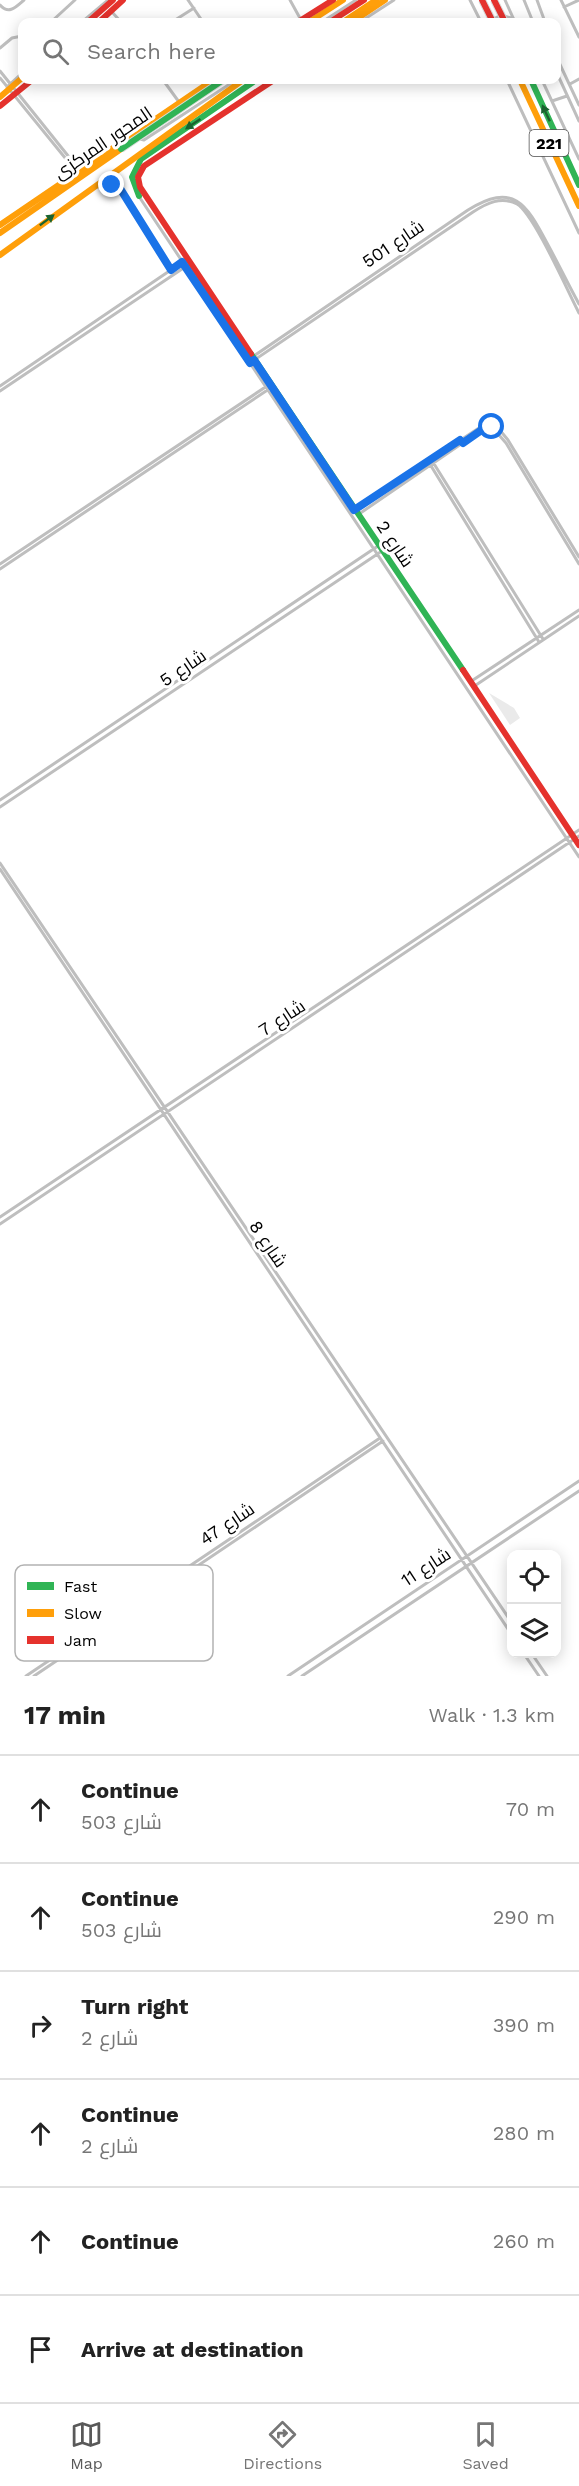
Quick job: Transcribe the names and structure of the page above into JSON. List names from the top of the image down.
{
  "streets": {
    "main road": ["المحور المركزى", "221", "شارع 2"],
    "street": [
      "شارع 501",
      "شارع 5",
      "شارع 7",
      "شارع 8",
      "شارع 47",
      "شارع 11"
    ]
  },
  "crossings": [
    ["شارع 501", "شارع 2"],
    ["شارع 2", "شارع 5"],
    ["شارع 2", "شارع 7"],
    ["شارع 7", "شارع 8"],
    ["شارع 8", "شارع 47"],
    ["شارع 8", "شارع 11"]
  ],
  "legend": ["Fast", "Slow", "Jam"],
  "page": {
    "search": "Search here",
    "heading": ["17 min", "Walk · 1.3 km"],
    "list": [
      ["Continue", "شارع 503", "70 m"],
      ["Continue", "شارع 503", "290 m"],
      ["Turn right", "شارع 2", "390 m"],
      ["Continue", "شارع 2", "280 m"],
      ["Continue", "260 m"],
      "Arrive at destination"
    ],
    "nav": ["Map", "Directions", "Saved"]
  }
}
